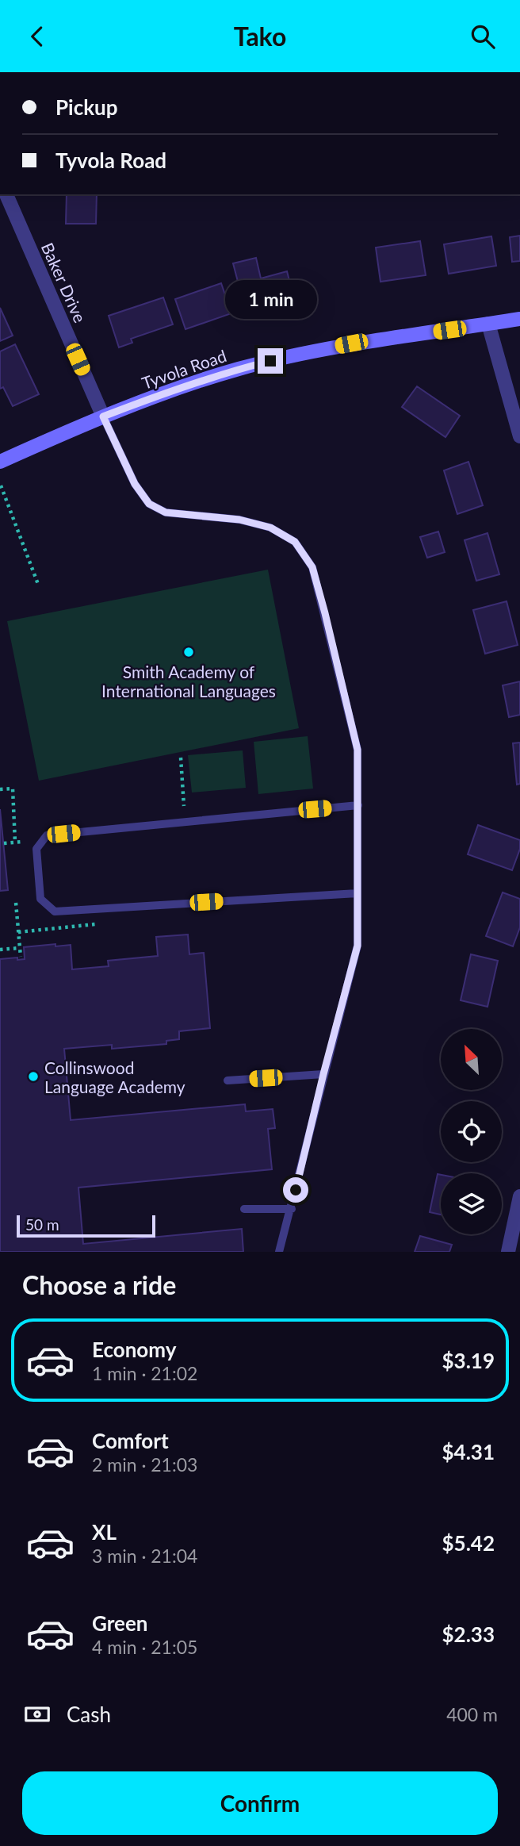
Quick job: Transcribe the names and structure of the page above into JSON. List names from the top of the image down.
{
  "streets": {
    "main road": ["Tyvola Road"],
    "street": ["Baker Drive"]
  },
  "crossings": [
    ["Baker Drive", "Tyvola Road"]
  ],
  "places": ["Smith Academy of International Languages", "Collinswood Language Academy"],
  "scale_bar": "50 m",
  "north": "top left",
  "page": {
    "header": "Tako",
    "banner": ["Pickup", "Tyvola Road"],
    "bubble": "1 min",
    "scale": "50 m",
    "heading": "Choose a ride",
    "list": [
      {
        "name": "Economy",
        "note": "1 min · 21:02",
        "value": "$3.19"
      },
      {
        "name": "Comfort",
        "note": "2 min · 21:03",
        "value": "$4.31"
      },
      {
        "name": "XL",
        "note": "3 min · 21:04",
        "value": "$5.42"
      },
      {
        "name": "Green",
        "note": "4 min · 21:05",
        "value": "$2.33"
      }
    ],
    "pay": ["Cash", "400 m"],
    "buttons": "Confirm"
  }
}
